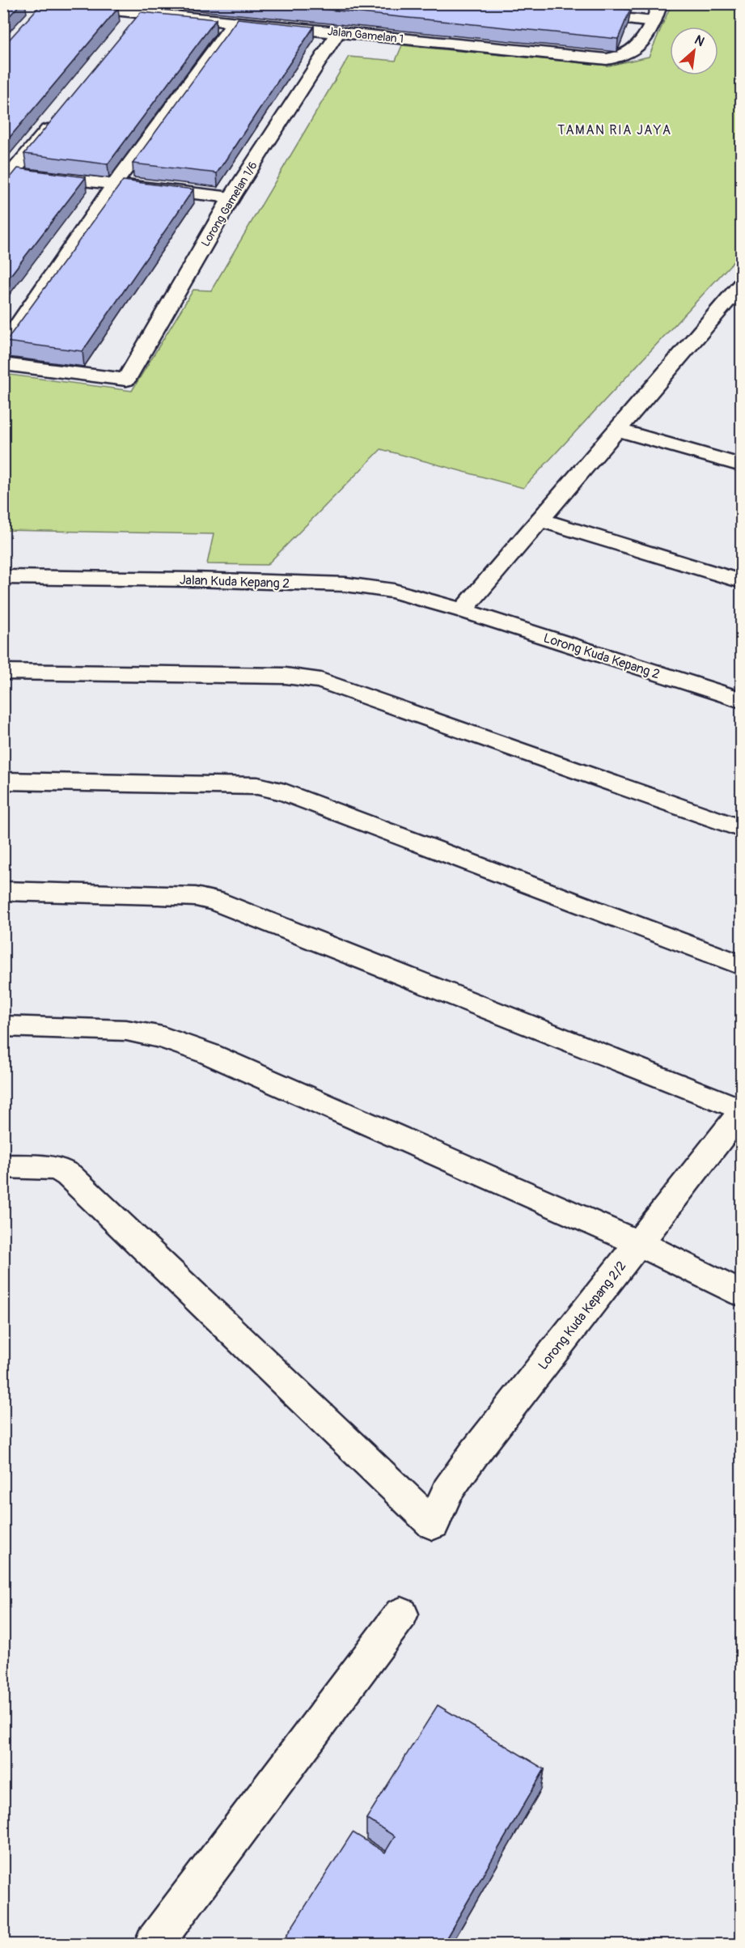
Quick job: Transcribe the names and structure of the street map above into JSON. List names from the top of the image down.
{
  "streets": {
    "street": [
      "Jalan Gamelan 1",
      "Lorong Gamelan 1/6",
      "Jalan Kuda Kepang 2",
      "Lorong Kuda Kepang 2",
      "Lorong Kuda Kepang 2/2"
    ]
  },
  "crossings": [
    ["Jalan Gamelan 1", "Lorong Gamelan 1/6"],
    ["Jalan Kuda Kepang 2", "Lorong Kuda Kepang 2"]
  ],
  "districts": ["TAMAN RIA JAYA"],
  "north": "top right"
}
